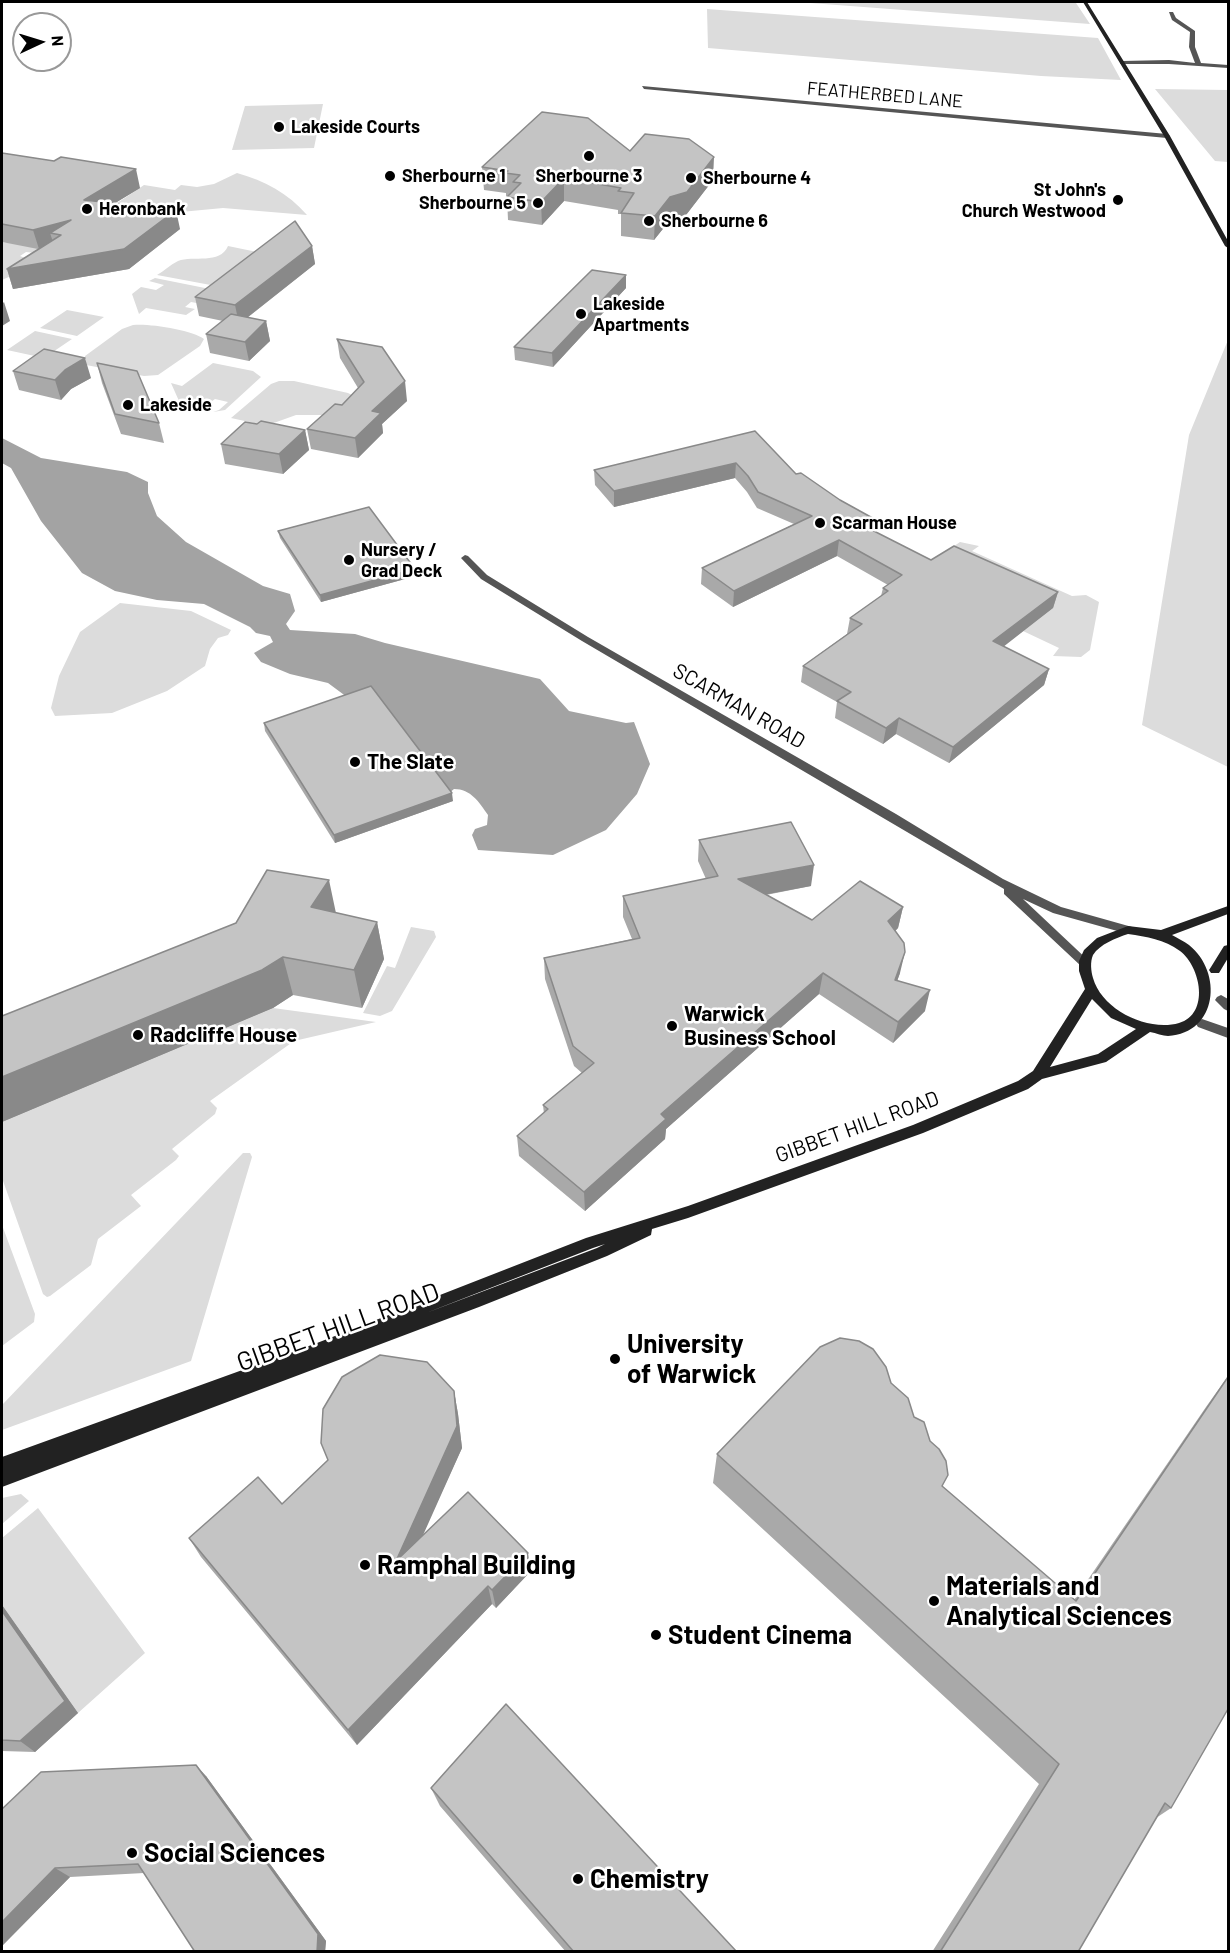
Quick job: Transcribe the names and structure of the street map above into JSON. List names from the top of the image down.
{
  "streets": {
    "street": ["FEATHERBED LANE", "SCARMAN ROAD", "GIBBET HILL ROAD"]
  },
  "crossings": [
    ["SCARMAN ROAD", "GIBBET HILL ROAD"]
  ],
  "places": [
    "Lakeside Courts",
    "Sherbourne 3",
    "Sherbourne 1",
    "Sherbourne 4",
    "St John's Church Westwood",
    "Sherbourne 5",
    "Heronbank",
    "Sherbourne 6",
    "Lakeside Apartments",
    "Lakeside",
    "Scarman House",
    "Nursery / Grad Deck",
    "The Slate",
    "Warwick Business School",
    "Radcliffe House",
    "University of Warwick",
    "Ramphal Building",
    "Materials and Analytical Sciences",
    "Student Cinema",
    "Social Sciences",
    "Chemistry"
  ],
  "north": "right"
}
